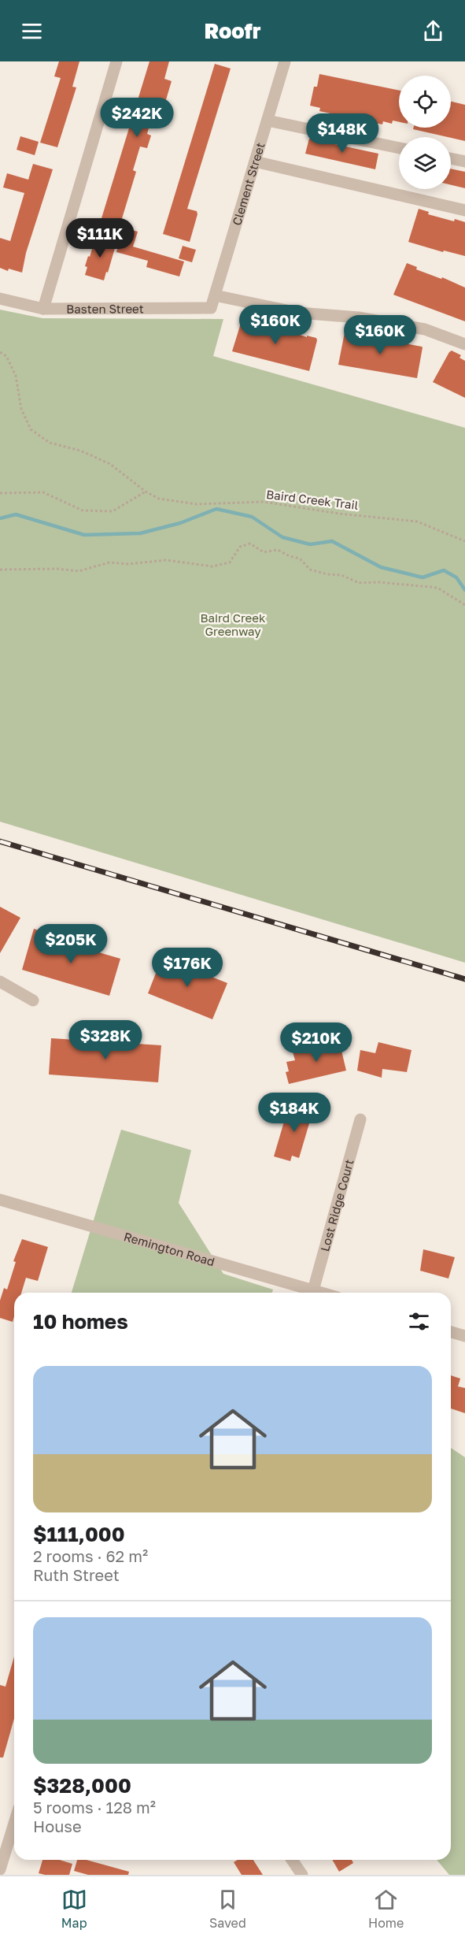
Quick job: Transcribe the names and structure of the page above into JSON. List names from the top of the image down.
{
  "streets": {
    "street": [
      "Clement Street",
      "Basten Street",
      "Lost Ridge Court",
      "Remington Road"
    ],
    "path": ["Baird Creek Trail"]
  },
  "crossings": [
    ["Clement Street", "Basten Street"],
    ["Lost Ridge Court", "Remington Road"]
  ],
  "parks": ["Baird Creek Greenway"],
  "page": {
    "header": "Roofr",
    "price": [
      "$242K",
      "$148K",
      "$111K",
      "$160K",
      "$160K",
      "$205K",
      "$176K",
      "$328K",
      "$210K",
      "$184K"
    ],
    "heading": "10 homes",
    "list": [
      {
        "name": "$111,000",
        "note": "2 rooms · 62 m² · Ruth Street"
      },
      {
        "name": "$328,000",
        "note": "5 rooms · 128 m² · House"
      }
    ],
    "tabs": ["Map", "Saved", "Home"]
  }
}
